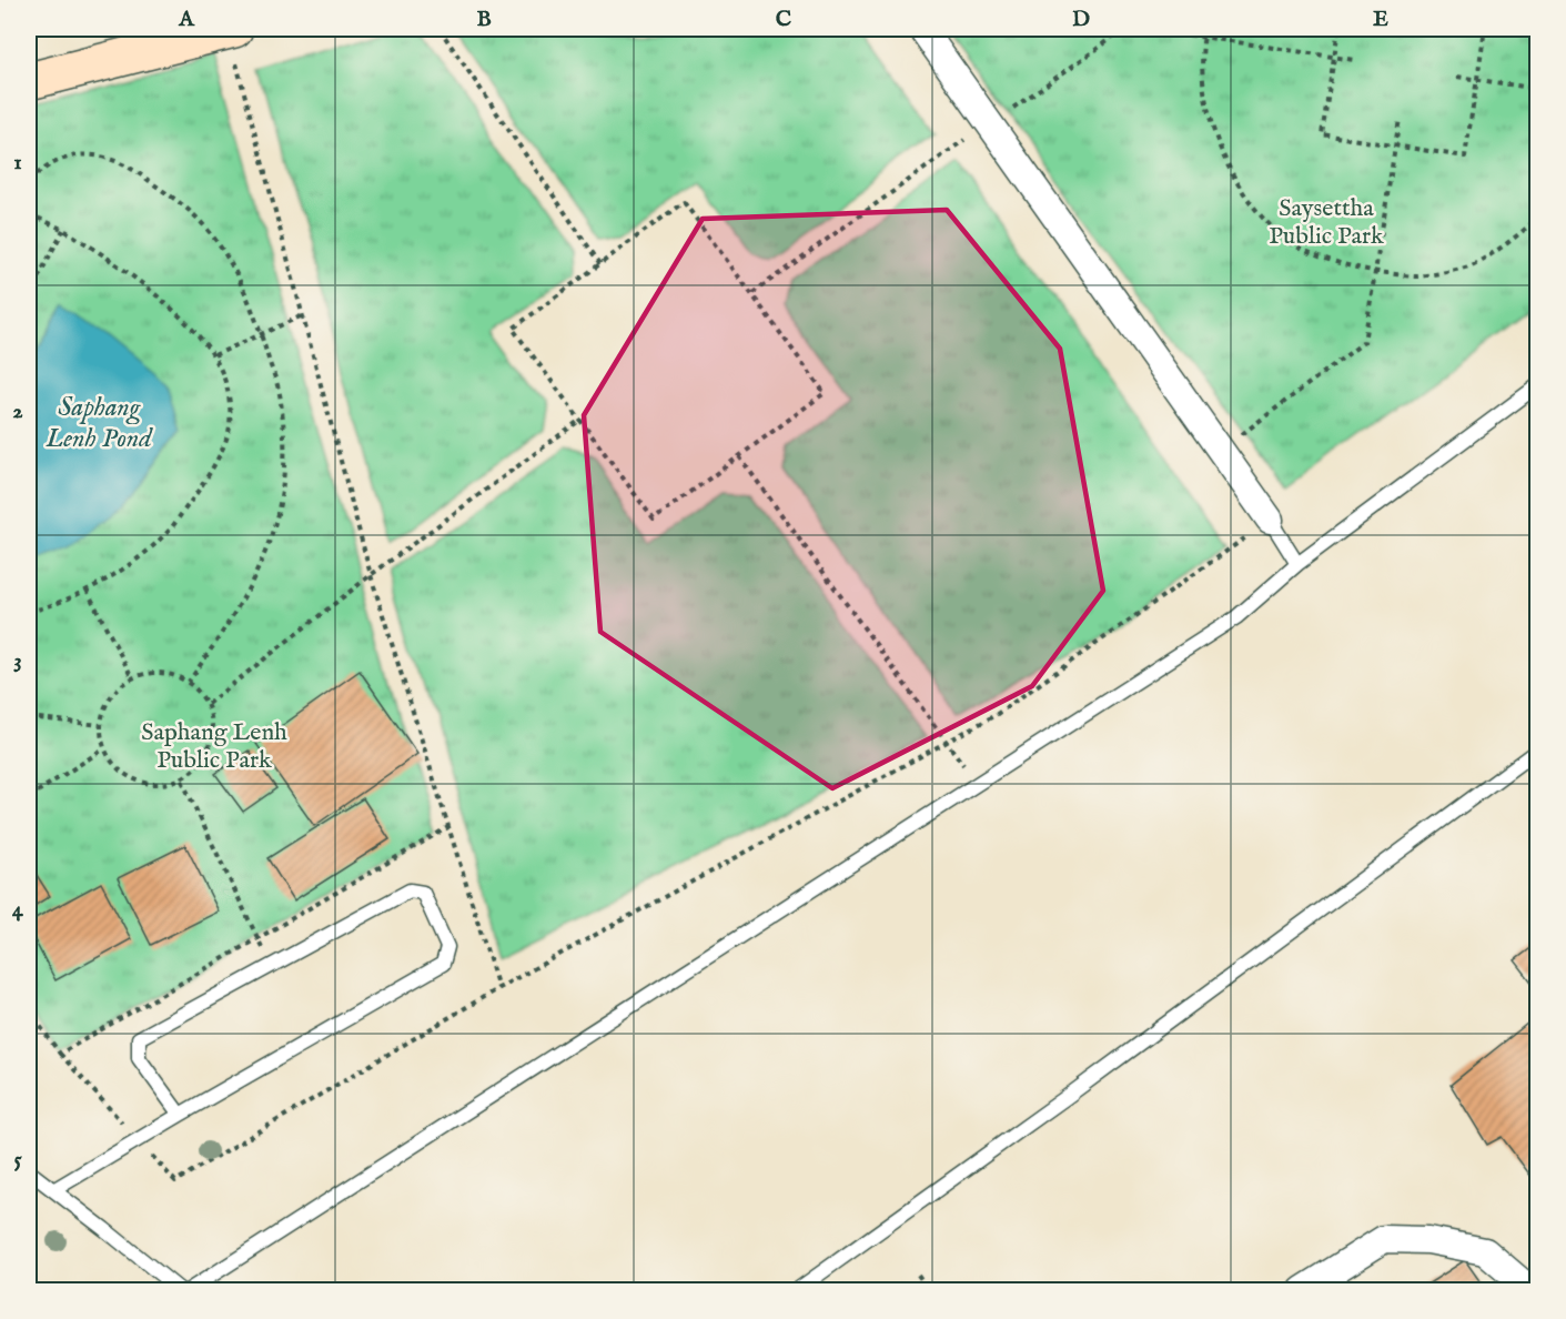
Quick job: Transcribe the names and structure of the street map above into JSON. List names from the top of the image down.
{
  "water": ["Saphang Lenh Pond"],
  "parks": ["Saysettha Public Park", "Saphang Lenh Public Park"],
  "grid": {
    "columns": [
      "A",
      "B",
      "C",
      "D",
      "E"
    ],
    "rows": [
      "1",
      "2",
      "3",
      "4",
      "5"
    ]
  }
}
